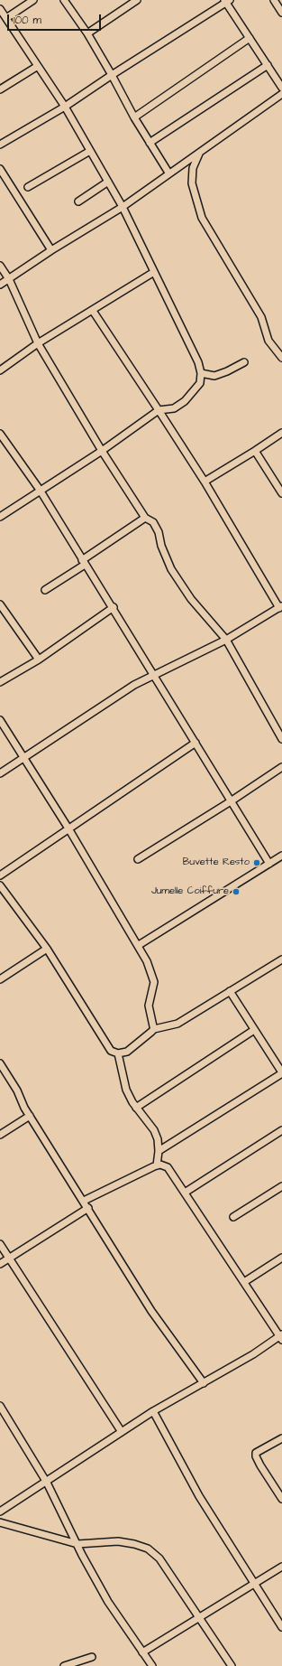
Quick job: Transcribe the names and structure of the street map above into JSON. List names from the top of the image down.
{
  "places": ["Buvette Resto", "Jumelle Coiffure"],
  "scale_bar": "100 m"
}
